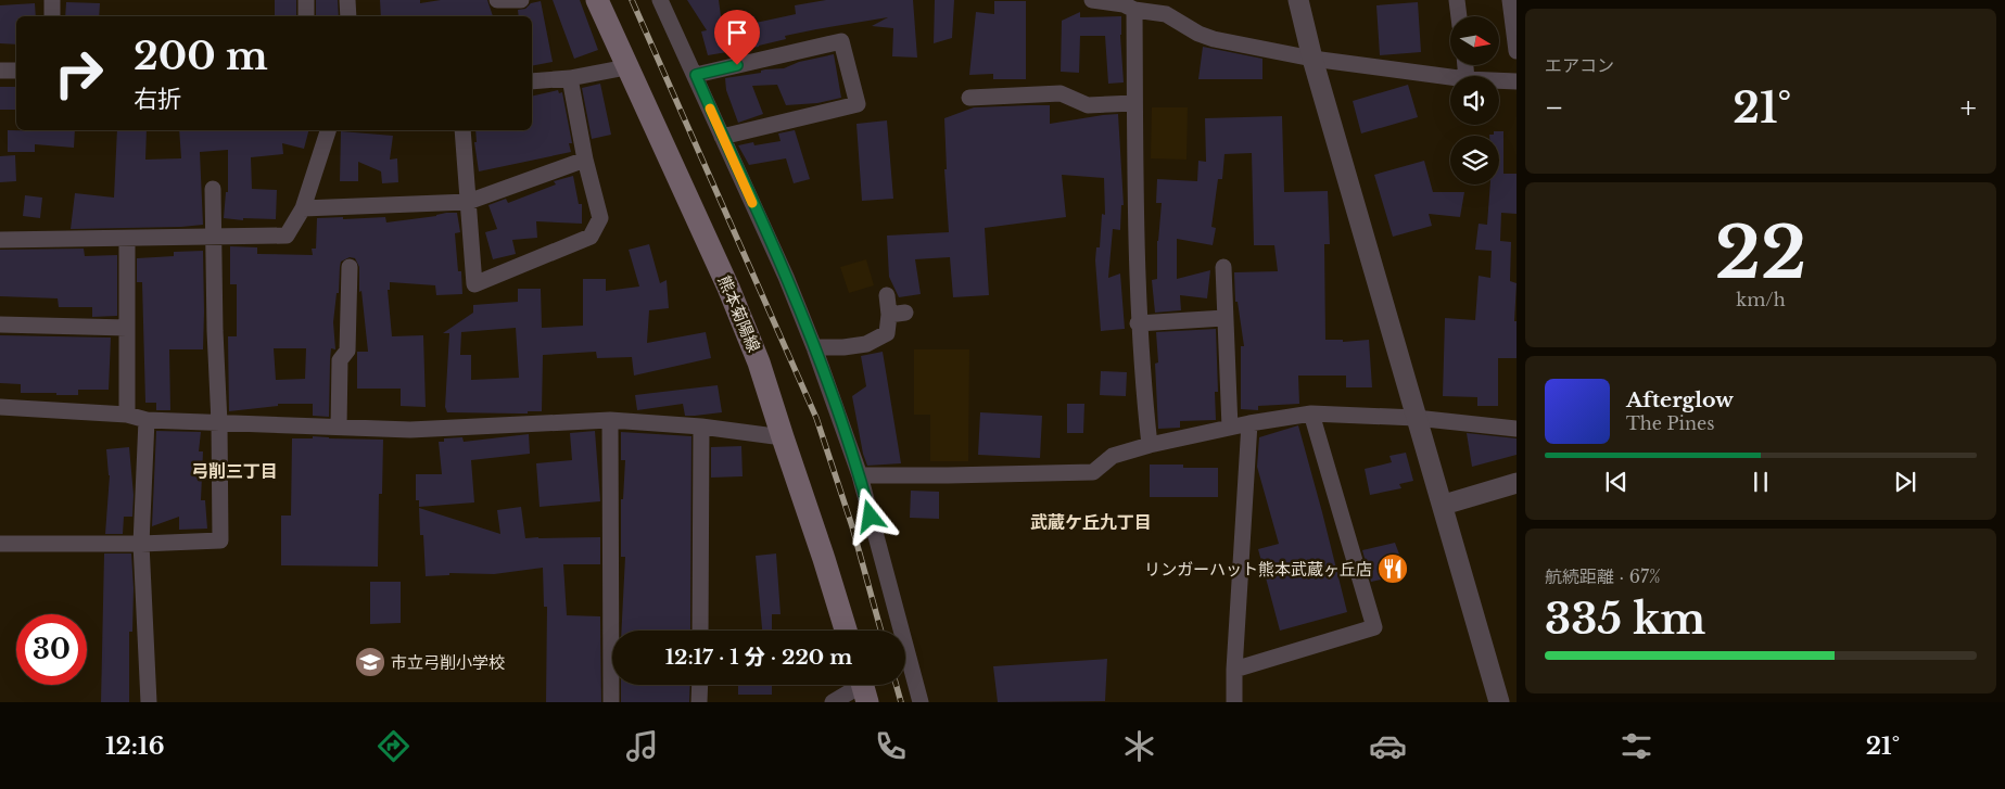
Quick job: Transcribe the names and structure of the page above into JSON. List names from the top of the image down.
{
  "streets": {
    "main road": ["熊本菊陽線"]
  },
  "districts": ["弓削三丁目", "武蔵ケ丘九丁目"],
  "places": {
    "restaurant": ["リンガーハット熊本武蔵ヶ丘店"],
    "school or university": ["市立弓削小学校"]
  },
  "north": "right",
  "page": {
    "tile": [
      "エアコン",
      ["22", "km/h"],
      ["航続距離 · 67%", "335 km"]
    ],
    "turn": ["200 m", "右折"],
    "heat": ["−", "21°", "+"],
    "song": ["Afterglow", "The Pines"],
    "limit": "30",
    "trip": "12:17 · 1 分 · 220 m",
    "tabs": ["12:16", "21°"]
  }
}
